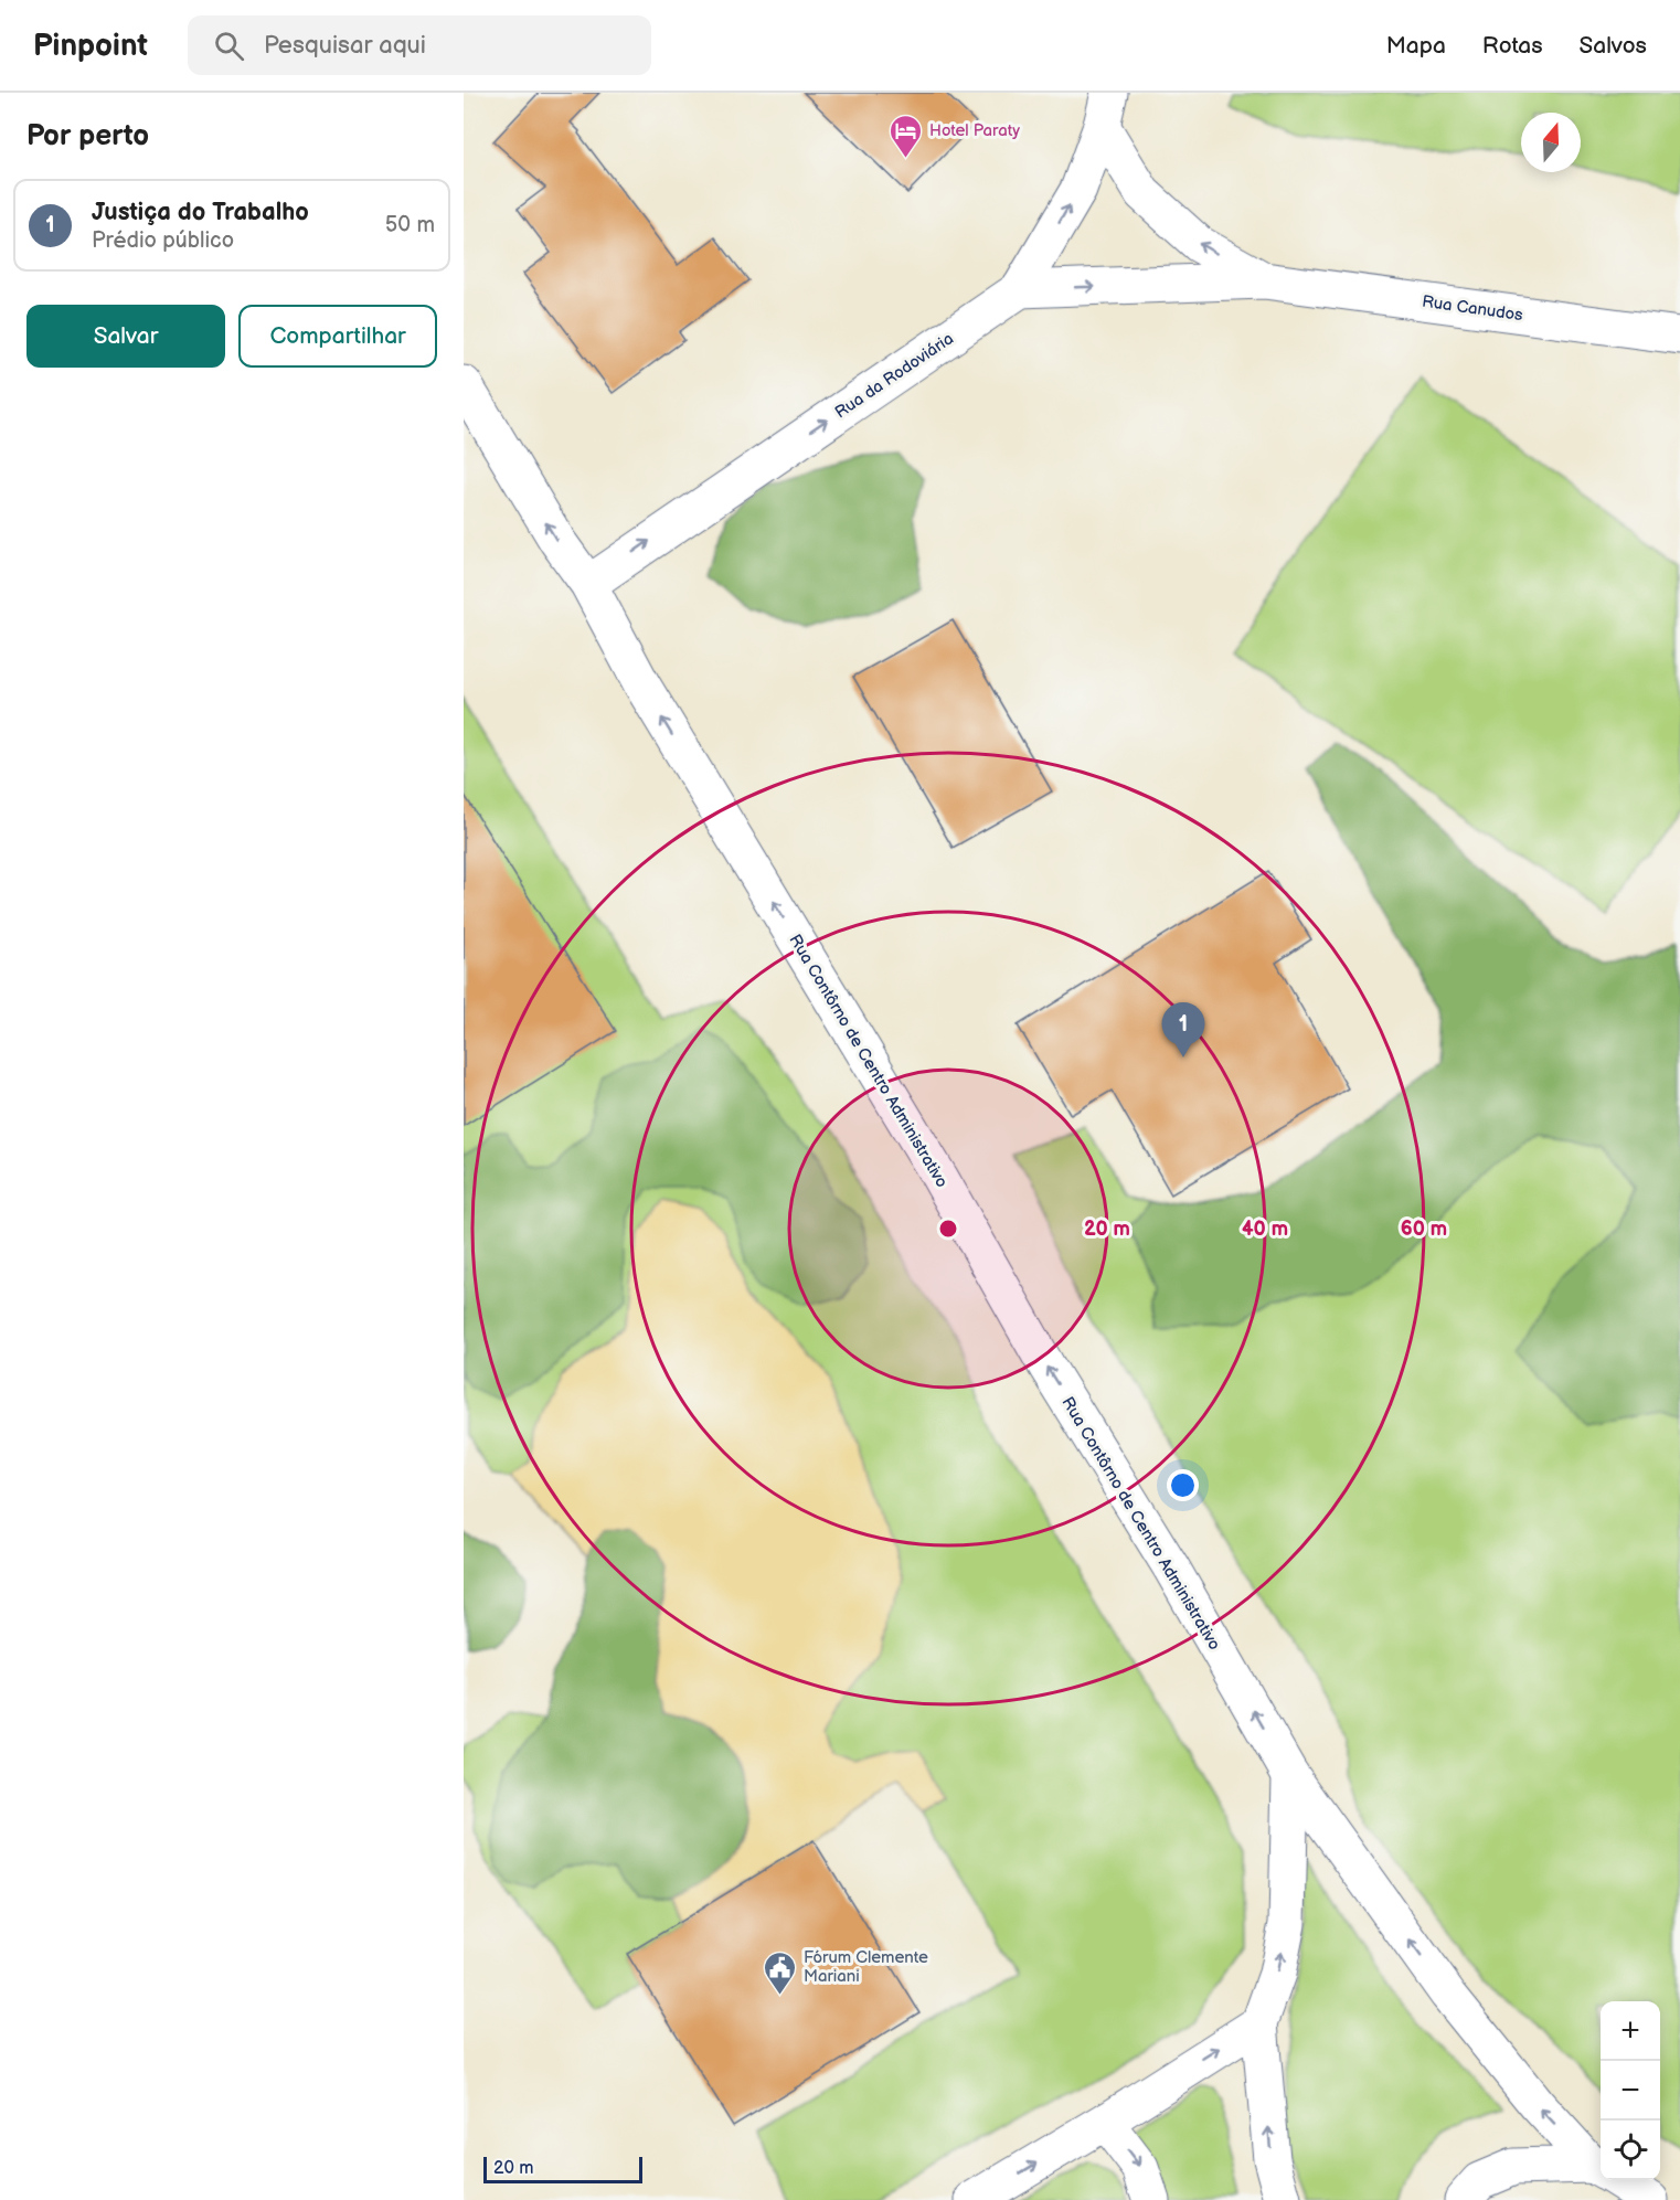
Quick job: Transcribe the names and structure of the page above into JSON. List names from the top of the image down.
{
  "streets": {
    "main road": ["Rua Canudos", "Rua da Rodoviária", "Rua Contôrno de Centro Administrativo"]
  },
  "crossings": [
    ["Rua Canudos", "Rua da Rodoviária"],
    ["Rua da Rodoviária", "Rua Contôrno de Centro Administrativo"]
  ],
  "one_way": ["Rua da Rodoviária", "Rua Contôrno de Centro Administrativo"],
  "places": {
    "hotel": ["Hotel Paraty"],
    "public building": ["Fórum Clemente Mariani"]
  },
  "scale_bar": "20 m",
  "north": "top",
  "page": {
    "header": "Pinpoint",
    "search": "Pesquisar aqui",
    "nav": ["Mapa", "Rotas", "Salvos"],
    "heading": "Por perto",
    "list": [
      {
        "mark": "1",
        "name": "Justiça do Trabalho",
        "note": "Prédio público",
        "value": "50 m"
      }
    ],
    "buttons": ["Salvar", "Compartilhar"],
    "pins": "1",
    "map_buttons": ["+", "−"],
    "scale": "20 m"
  },
  "rings": ["20 m", "40 m", "60 m"]
}
